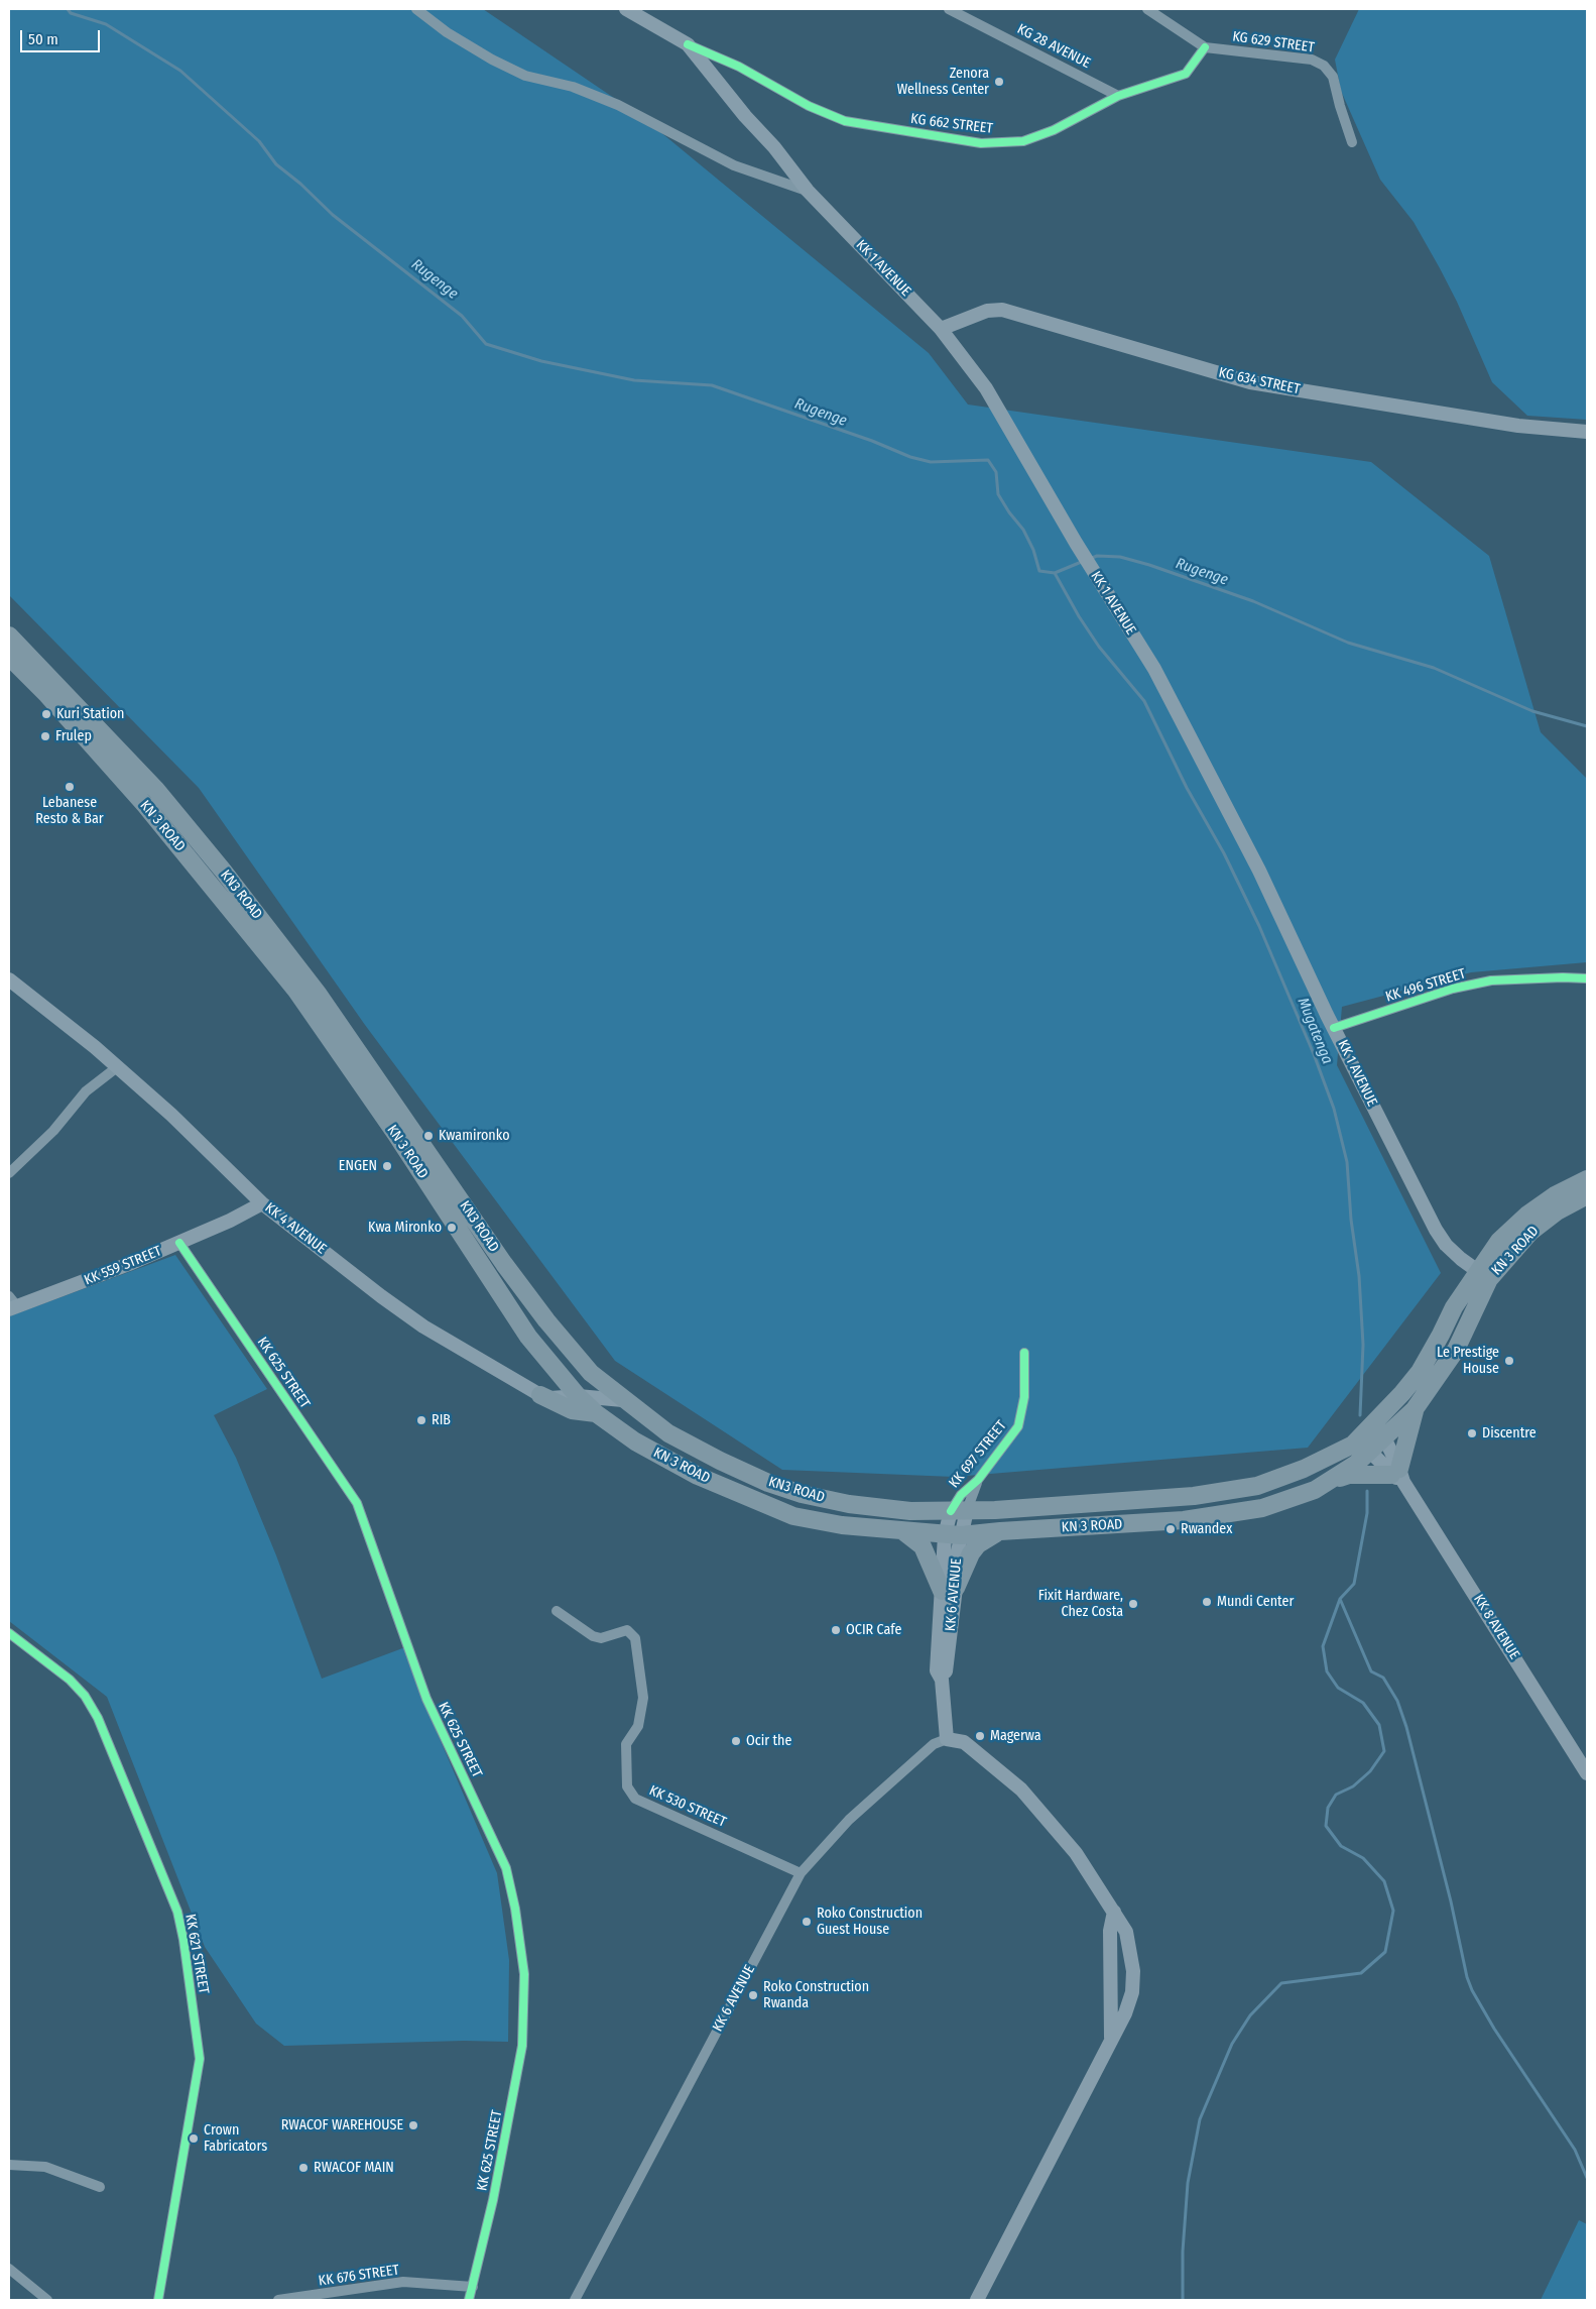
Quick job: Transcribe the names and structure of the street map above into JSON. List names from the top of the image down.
{
  "streets": {
    "highway": ["KN 3 ROAD", "KN3 ROAD"],
    "main road": [
      "KK 1 AVENUE",
      "KG 634 STREET",
      "KK 4 AVENUE",
      "KK 559 STREET",
      "KK 6 AVENUE",
      "KK 8 AVENUE"
    ],
    "street": [
      "KG 629 STREET",
      "KG 28 AVENUE",
      "KG 662 STREET",
      "KK 496 STREET",
      "KK 625 STREET",
      "KK 697 STREET",
      "KK 530 STREET",
      "KK 621 STREET",
      "KK 676 STREET"
    ]
  },
  "crossings": [
    ["KG 629 STREET", "KG 662 STREET"],
    ["KG 28 AVENUE", "KG 662 STREET"],
    ["KG 662 STREET", "KK 1 AVENUE"],
    ["KK 1 AVENUE", "KG 634 STREET"],
    ["KK 1 AVENUE", "KN 3 ROAD"],
    ["KK 1 AVENUE", "KK 496 STREET"],
    ["KN 3 ROAD", "KN3 ROAD"],
    ["KN 3 ROAD", "KK 6 AVENUE"],
    ["KN 3 ROAD", "KK 8 AVENUE"],
    ["KN3 ROAD", "KK 697 STREET"],
    ["KN3 ROAD", "KK 6 AVENUE"],
    ["KK 4 AVENUE", "KK 559 STREET"],
    ["KK 559 STREET", "KK 625 STREET"],
    ["KK 625 STREET", "KK 676 STREET"],
    ["KK 697 STREET", "KK 6 AVENUE"],
    ["KK 6 AVENUE", "KK 530 STREET"]
  ],
  "water": ["Rugenge", "Mugatenga"],
  "places": [
    "Zenora Wellness Center",
    "Kuri Station",
    "Frulep",
    "Lebanese Resto & Bar",
    "Kwamironko",
    "ENGEN",
    "Kwa Mironko",
    "Le Prestige House",
    "RIB",
    "Discentre",
    "Rwandex",
    "Mundi Center",
    "Fixit Hardware, Chez Costa",
    "OCIR Cafe",
    "Magerwa",
    "Ocir the",
    "Roko Construction Guest House",
    "Roko Construction Rwanda",
    "RWACOF WAREHOUSE",
    "Crown Fabricators",
    "RWACOF MAIN"
  ],
  "scale_bar": "50 m"
}
